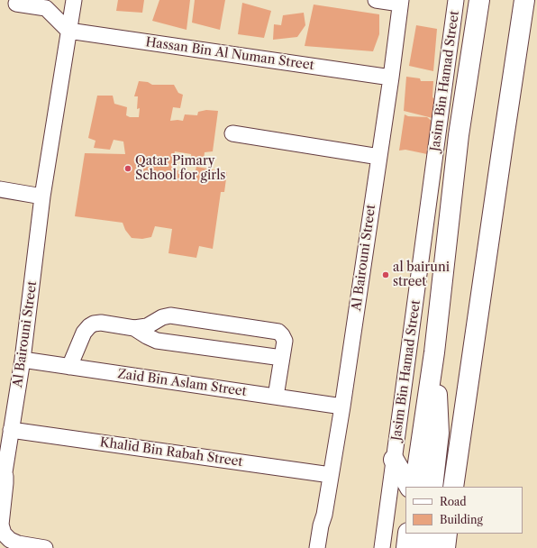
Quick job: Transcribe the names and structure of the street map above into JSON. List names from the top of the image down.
{
  "streets": {
    "main road": ["Jasim Bin Hamad Street"],
    "street": [
      "Hassan Bin Al Numan Street",
      "Al Bairouni Street",
      "Zaid Bin Aslam Street",
      "Khalid Bin Rabah Street"
    ]
  },
  "crossings": [
    ["Hassan Bin Al Numan Street", "Al Bairouni Street"],
    ["Al Bairouni Street", "Zaid Bin Aslam Street"],
    ["Al Bairouni Street", "Khalid Bin Rabah Street"]
  ],
  "places": ["Qatar Pimary School for girls", "al bairuni street"],
  "legend": ["Road", "Building"]
}
